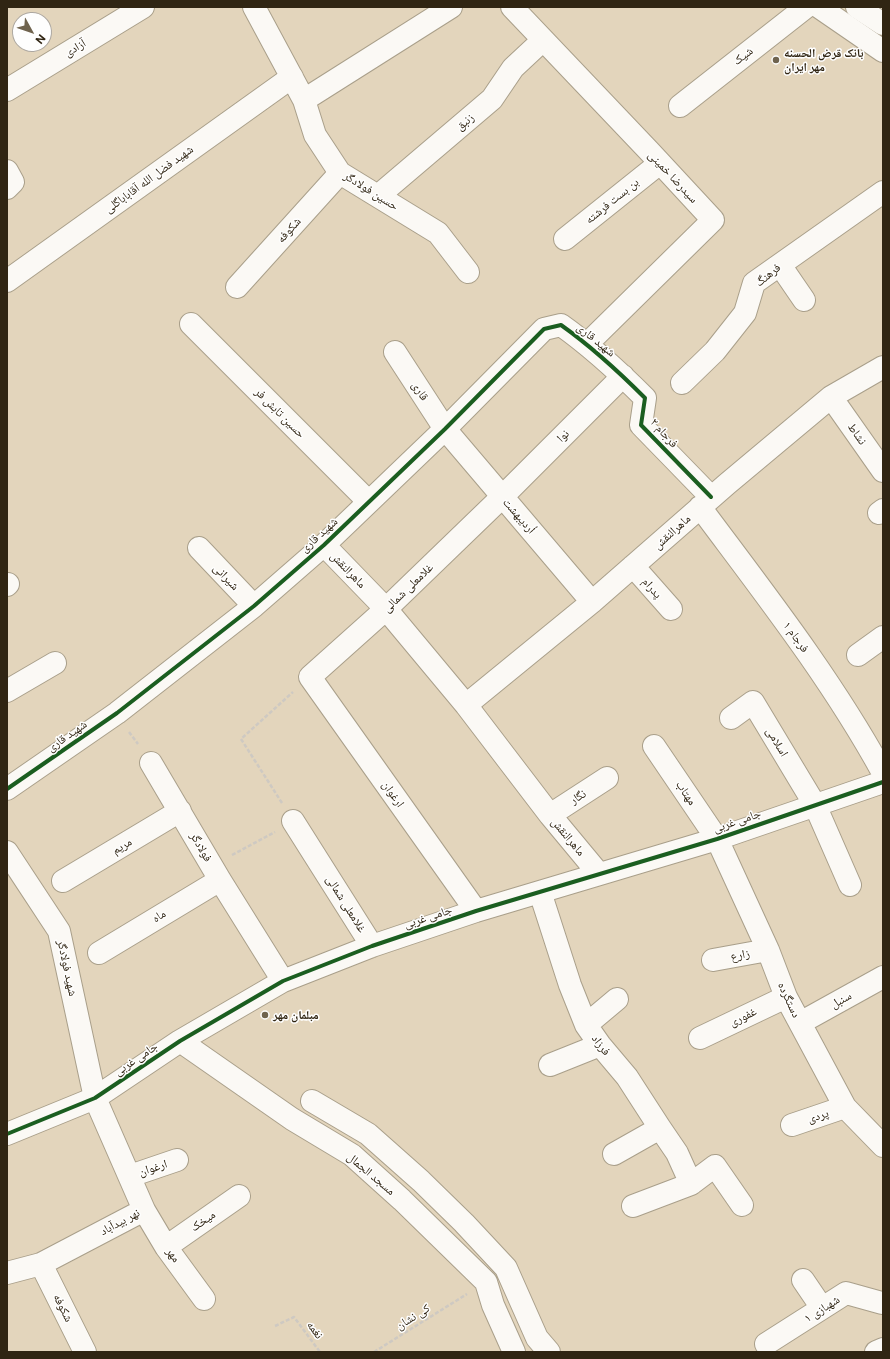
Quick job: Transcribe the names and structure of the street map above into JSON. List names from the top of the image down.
{
  "streets": {
    "street": [
      "آزادی",
      "شیک",
      "زنبق",
      "سیدرضا خمینی",
      "شهید فضل الله آقاباباگلی",
      "حسین فولادگر",
      "بن بست فرشته",
      "شکوفه",
      "فرهنگ",
      "شهید قاری",
      "قاری",
      "حسین تابش فر",
      "فرجام ۲",
      "نشاط",
      "نوا",
      "اُردیبهشت",
      "ماهرالنقش",
      "شیرانی",
      "غلامعلی شمالی",
      "پدرام",
      "فرجام ۱",
      "اسلامی",
      "مهتاب",
      "ارغوان",
      "نگار",
      "جامی غربی",
      "مریم",
      "فولادگر",
      "ماه",
      "زارع",
      "شهید فولادگر",
      "دستگرده",
      "سنبل",
      "غفوری",
      "فرزاد",
      "پردی",
      "مسجد الجمال",
      "میخک",
      "نهر بیدآباد",
      "مهر",
      "شهبازی ۱"
    ],
    "path": ["کی نشان", "نغمه"]
  },
  "crossings": [
    ["زنبق", "سیدرضا خمینی"],
    ["زنبق", "حسین فولادگر"],
    ["سیدرضا خمینی", "بن بست فرشته"],
    ["سیدرضا خمینی", "شهید قاری"],
    ["شهید فضل الله آقاباباگلی", "حسین فولادگر"],
    ["حسین فولادگر", "شکوفه"],
    ["شکوفه", "نهر بیدآباد"],
    ["شهید قاری", "قاری"],
    ["شهید قاری", "حسین تابش فر"],
    ["شهید قاری", "فرجام ۲"],
    ["شهید قاری", "نوا"],
    ["شهید قاری", "اُردیبهشت"],
    ["شهید قاری", "ماهرالنقش"],
    ["شهید قاری", "شیرانی"],
    ["قاری", "اُردیبهشت"],
    ["فرجام ۲", "نوا"],
    ["فرجام ۲", "ماهرالنقش"],
    ["فرجام ۲", "فرجام ۱"],
    ["نشاط", "ماهرالنقش"],
    ["نوا", "اُردیبهشت"],
    ["نوا", "غلامعلی شمالی"],
    ["اُردیبهشت", "ماهرالنقش"],
    ["اُردیبهشت", "غلامعلی شمالی"],
    ["ماهرالنقش", "غلامعلی شمالی"],
    ["ماهرالنقش", "پدرام"],
    ["ماهرالنقش", "فرجام ۱"],
    ["ماهرالنقش", "نگار"],
    ["ماهرالنقش", "جامی غربی"],
    ["غلامعلی شمالی", "ارغوان"],
    ["غلامعلی شمالی", "جامی غربی"],
    ["اسلامی", "جامی غربی"],
    ["مهتاب", "جامی غربی"],
    ["مهتاب", "دستگرده"],
    ["ارغوان", "جامی غربی"],
    ["ارغوان", "نهر بیدآباد"],
    ["جامی غربی", "فولادگر"],
    ["جامی غربی", "شهید فولادگر"],
    ["جامی غربی", "دستگرده"],
    ["جامی غربی", "فرزاد"],
    ["جامی غربی", "مسجد الجمال"],
    ["جامی غربی", "نهر بیدآباد"],
    ["مریم", "فولادگر"],
    ["فولادگر", "ماه"],
    ["زارع", "دستگرده"],
    ["شهید فولادگر", "نهر بیدآباد"],
    ["دستگرده", "سنبل"],
    ["دستگرده", "غفوری"],
    ["دستگرده", "پردی"],
    ["میخک", "مهر"],
    ["نهر بیدآباد", "مهر"]
  ],
  "places": ["بانک قرض الحسنه مهر ایران", "مبلمان مهر"],
  "north": "bottom right"
}
